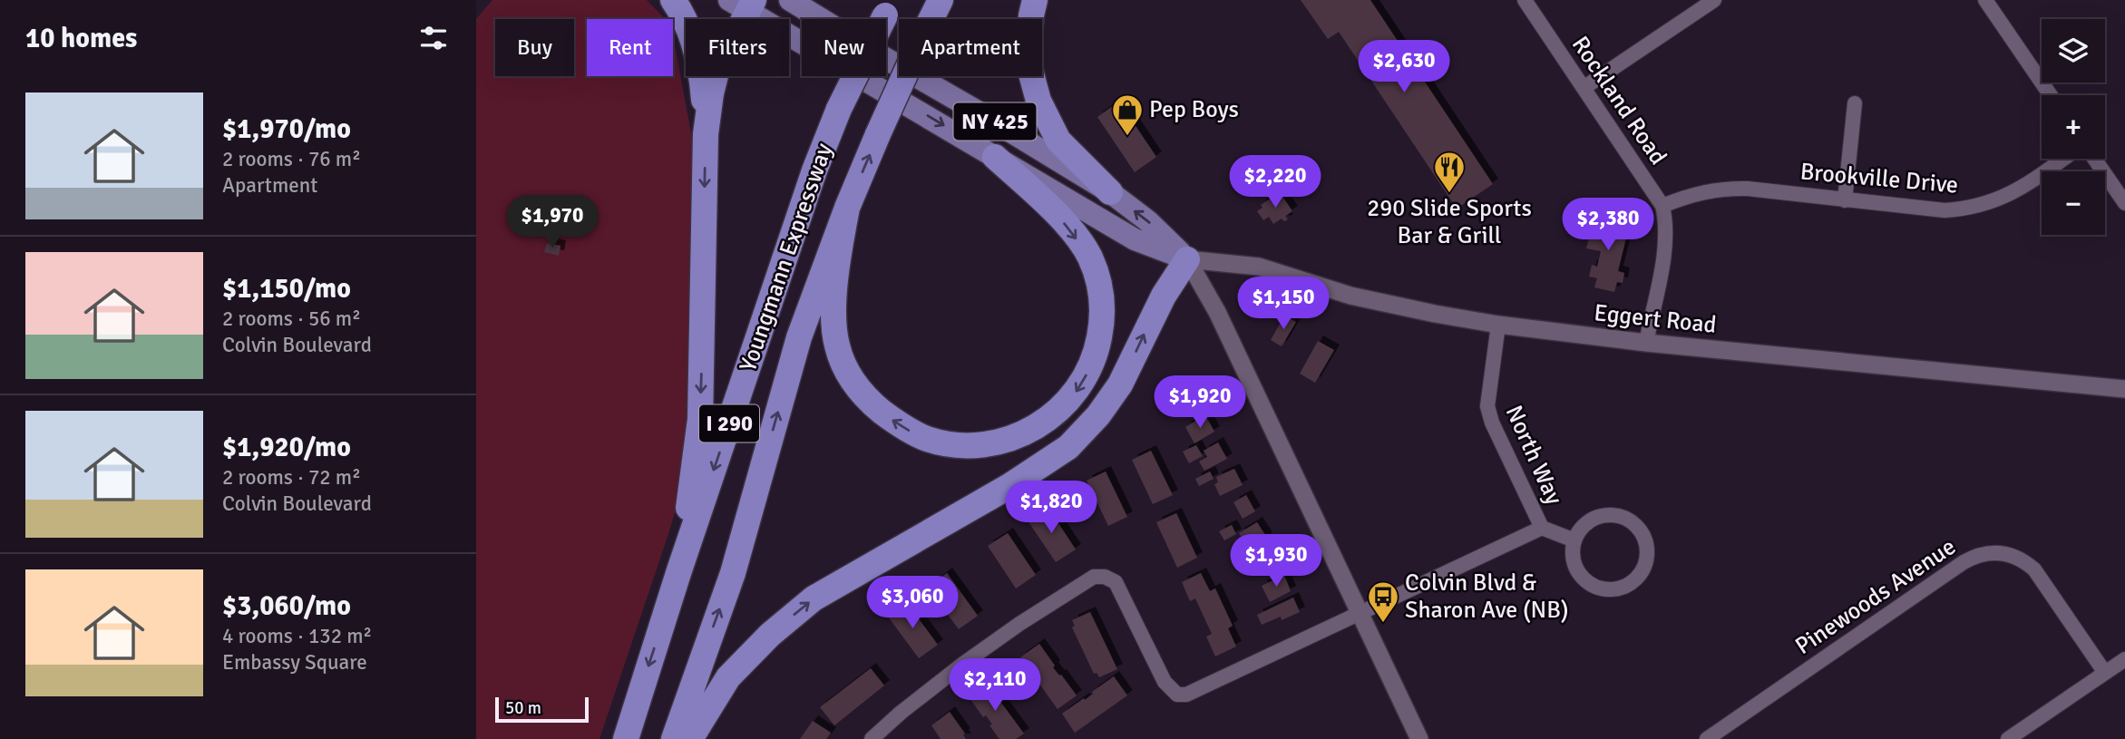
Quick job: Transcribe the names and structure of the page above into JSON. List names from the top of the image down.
{
  "streets": {
    "highway": ["Youngmann Expressway", "I 290"],
    "main road": ["NY 425"],
    "street": [
      "Rockland Road",
      "Brookville Drive",
      "Eggert Road",
      "North Way",
      "Pinewoods Avenue"
    ]
  },
  "crossings": [
    ["Rockland Road", "Brookville Drive"],
    ["Rockland Road", "Eggert Road"],
    ["NY 425", "Eggert Road"],
    ["Eggert Road", "North Way"]
  ],
  "places": {
    "shop": ["Pep Boys"],
    "restaurant": ["290 Slide Sports Bar & Grill"],
    "bus stop": ["Colvin Blvd & Sharon Ave (NB)"]
  },
  "scale_bar": "50 m",
  "page": {
    "heading": "10 homes",
    "map_buttons": ["+", "−"],
    "chip": [
      "Buy",
      "Rent",
      "Filters",
      "New",
      "Apartment"
    ],
    "price": [
      "$2,630",
      "$2,220",
      "$1,970",
      "$2,380",
      "$1,150",
      "$1,920",
      "$1,820",
      "$1,930",
      "$3,060",
      "$2,110"
    ],
    "list": [
      {
        "name": "$1,970/mo",
        "note": "2 rooms · 76 m² · Apartment"
      },
      {
        "name": "$1,150/mo",
        "note": "2 rooms · 56 m² · Colvin Boulevard"
      },
      {
        "name": "$1,920/mo",
        "note": "2 rooms · 72 m² · Colvin Boulevard"
      },
      {
        "name": "$3,060/mo",
        "note": "4 rooms · 132 m² · Embassy Square"
      }
    ],
    "scale": "50 m"
  }
}
